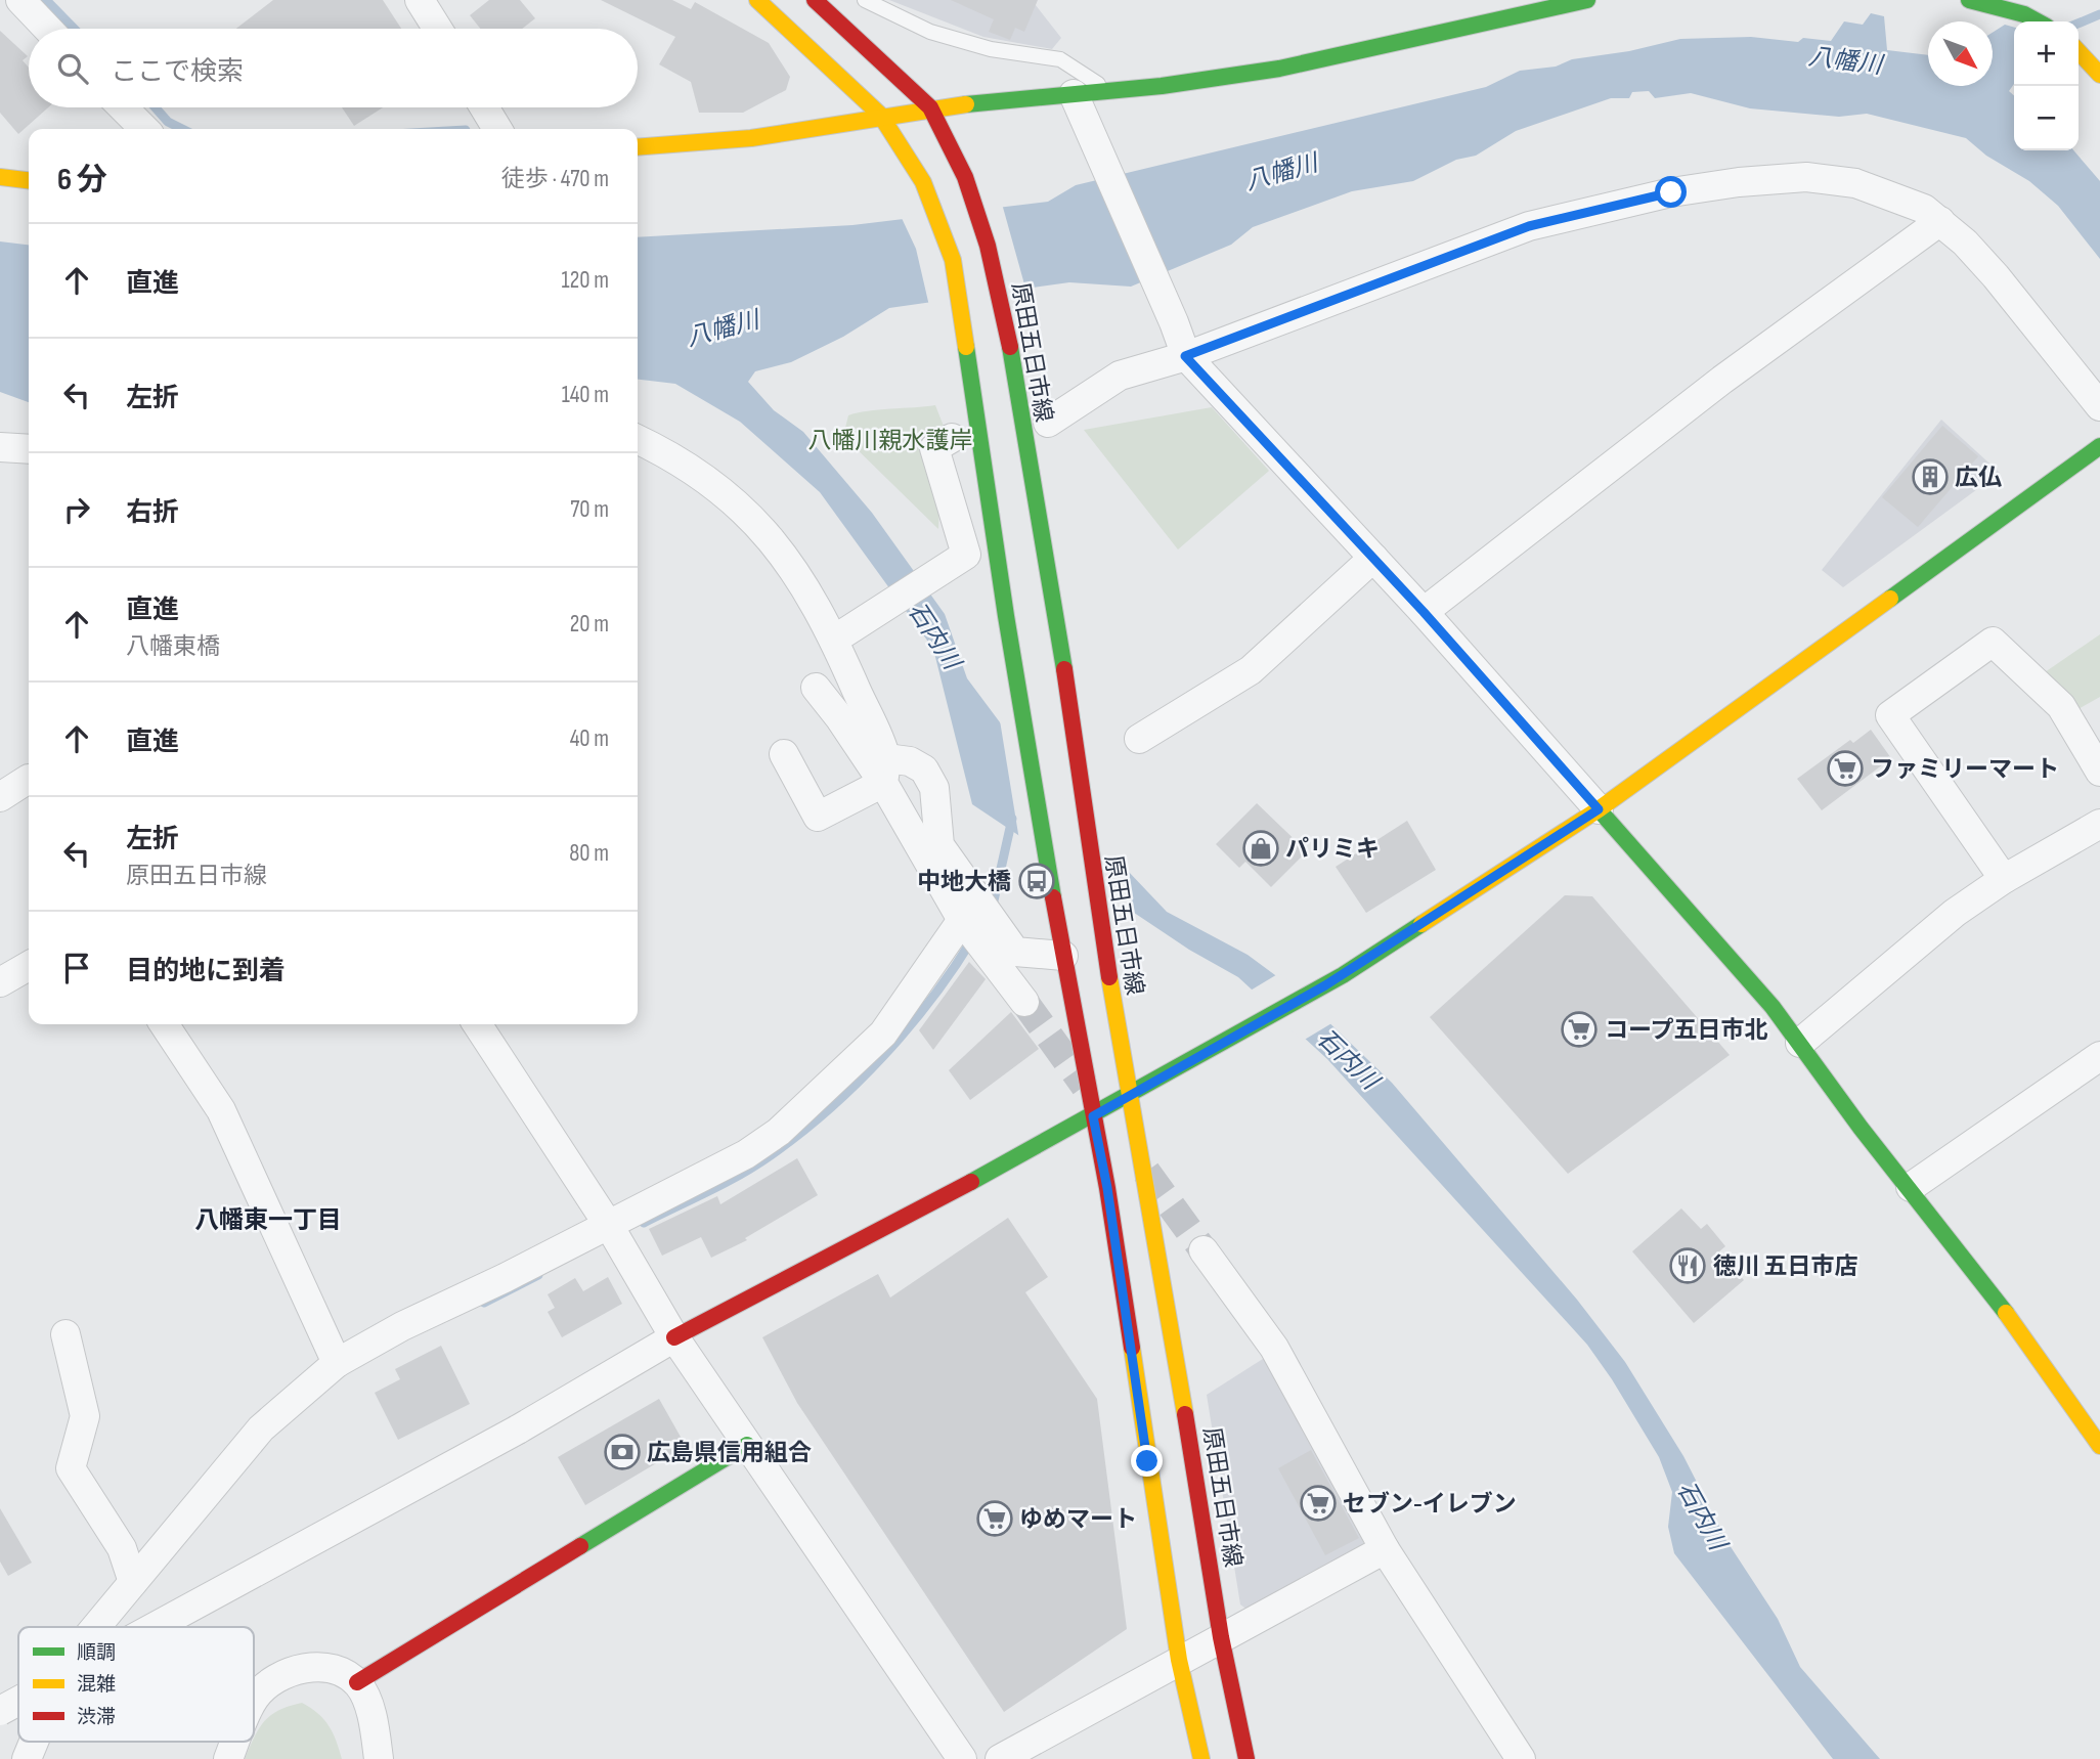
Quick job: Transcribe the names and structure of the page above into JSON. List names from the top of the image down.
{
  "streets": {
    "main road": ["原田五日市線"]
  },
  "districts": ["八幡東一丁目"],
  "water": ["八幡川", "石内川"],
  "parks": ["八幡川親水護岸"],
  "places": {
    "building": ["広仏"],
    "supermarket": [
      "ファミリーマート",
      "コープ五日市北",
      "セブン-イレブン",
      "ゆめマート"
    ],
    "shop": ["パリミキ"],
    "bus stop": ["中地大橋"],
    "restaurant": ["徳川 五日市店"],
    "bank": ["広島県信用組合"]
  },
  "legend": ["順調", "混雑", "渋滞"],
  "north": "bottom right",
  "page": {
    "map_buttons": ["+", "−"],
    "search": "ここで検索",
    "heading": ["6 分", "徒歩 · 470 m"],
    "list": [
      ["直進", "120 m"],
      ["左折", "140 m"],
      ["右折", "70 m"],
      ["直進", "八幡東橋", "20 m"],
      ["直進", "40 m"],
      ["左折", "原田五日市線", "80 m"],
      "目的地に到着"
    ]
  }
}
